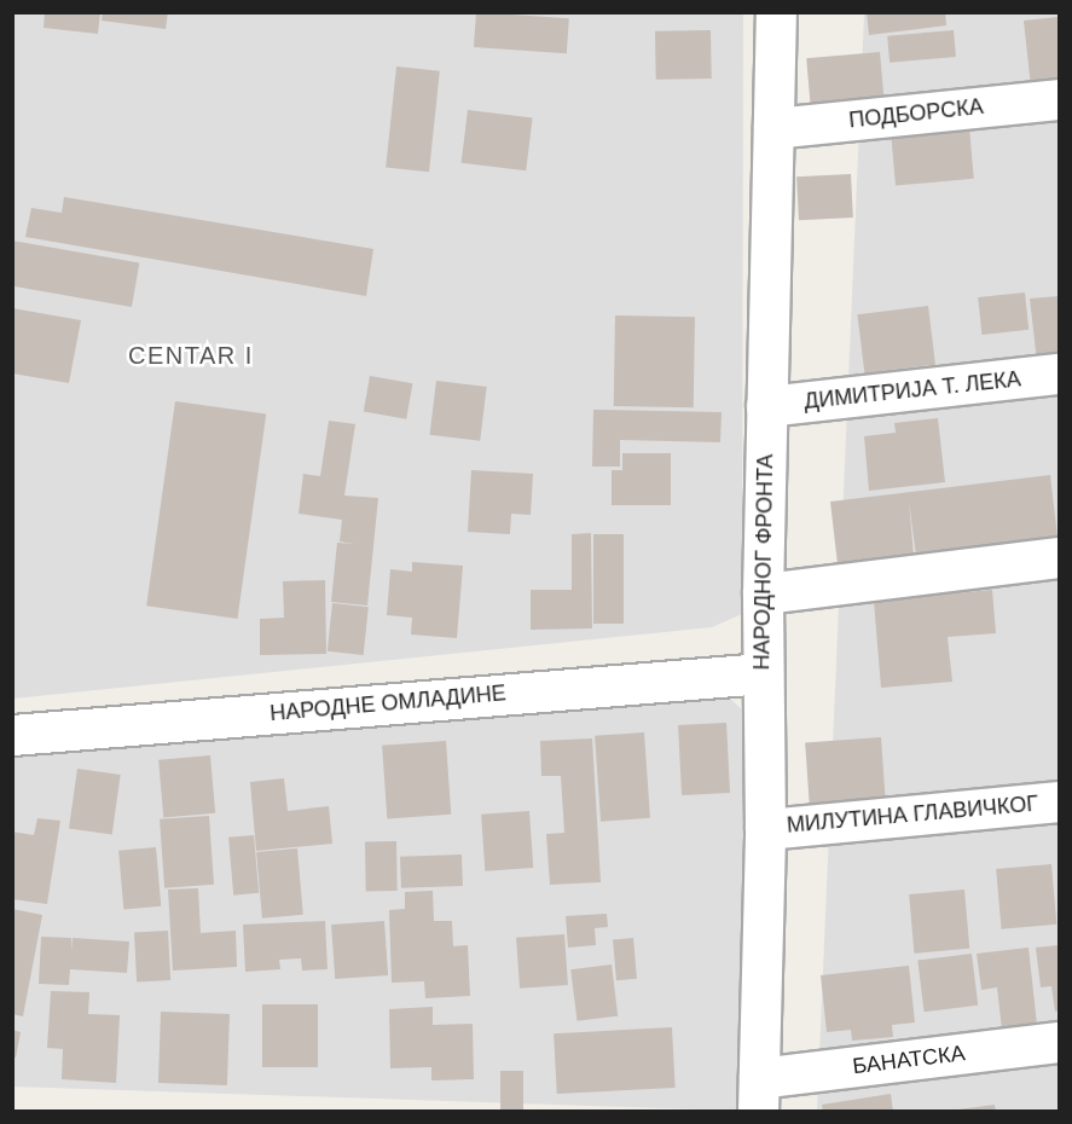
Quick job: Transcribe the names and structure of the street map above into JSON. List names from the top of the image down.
{
  "streets": {
    "street": [
      "ПОДБОРСКА",
      "ДИМИТРИЈА Т. ЛЕКА",
      "НАРОДНОГ ФРОНТА",
      "НАРОДНЕ ОМЛАДИНЕ",
      "МИЛУТИНА ГЛАВИЧКОГ",
      "БАНАТСКА"
    ]
  },
  "crossings": [
    ["ПОДБОРСКА", "НАРОДНОГ ФРОНТА"],
    ["ДИМИТРИЈА Т. ЛЕКА", "НАРОДНОГ ФРОНТА"],
    ["НАРОДНОГ ФРОНТА", "НАРОДНЕ ОМЛАДИНЕ"],
    ["НАРОДНОГ ФРОНТА", "МИЛУТИНА ГЛАВИЧКОГ"],
    ["НАРОДНОГ ФРОНТА", "БАНАТСКА"]
  ],
  "districts": ["CENTAR I"]
}
